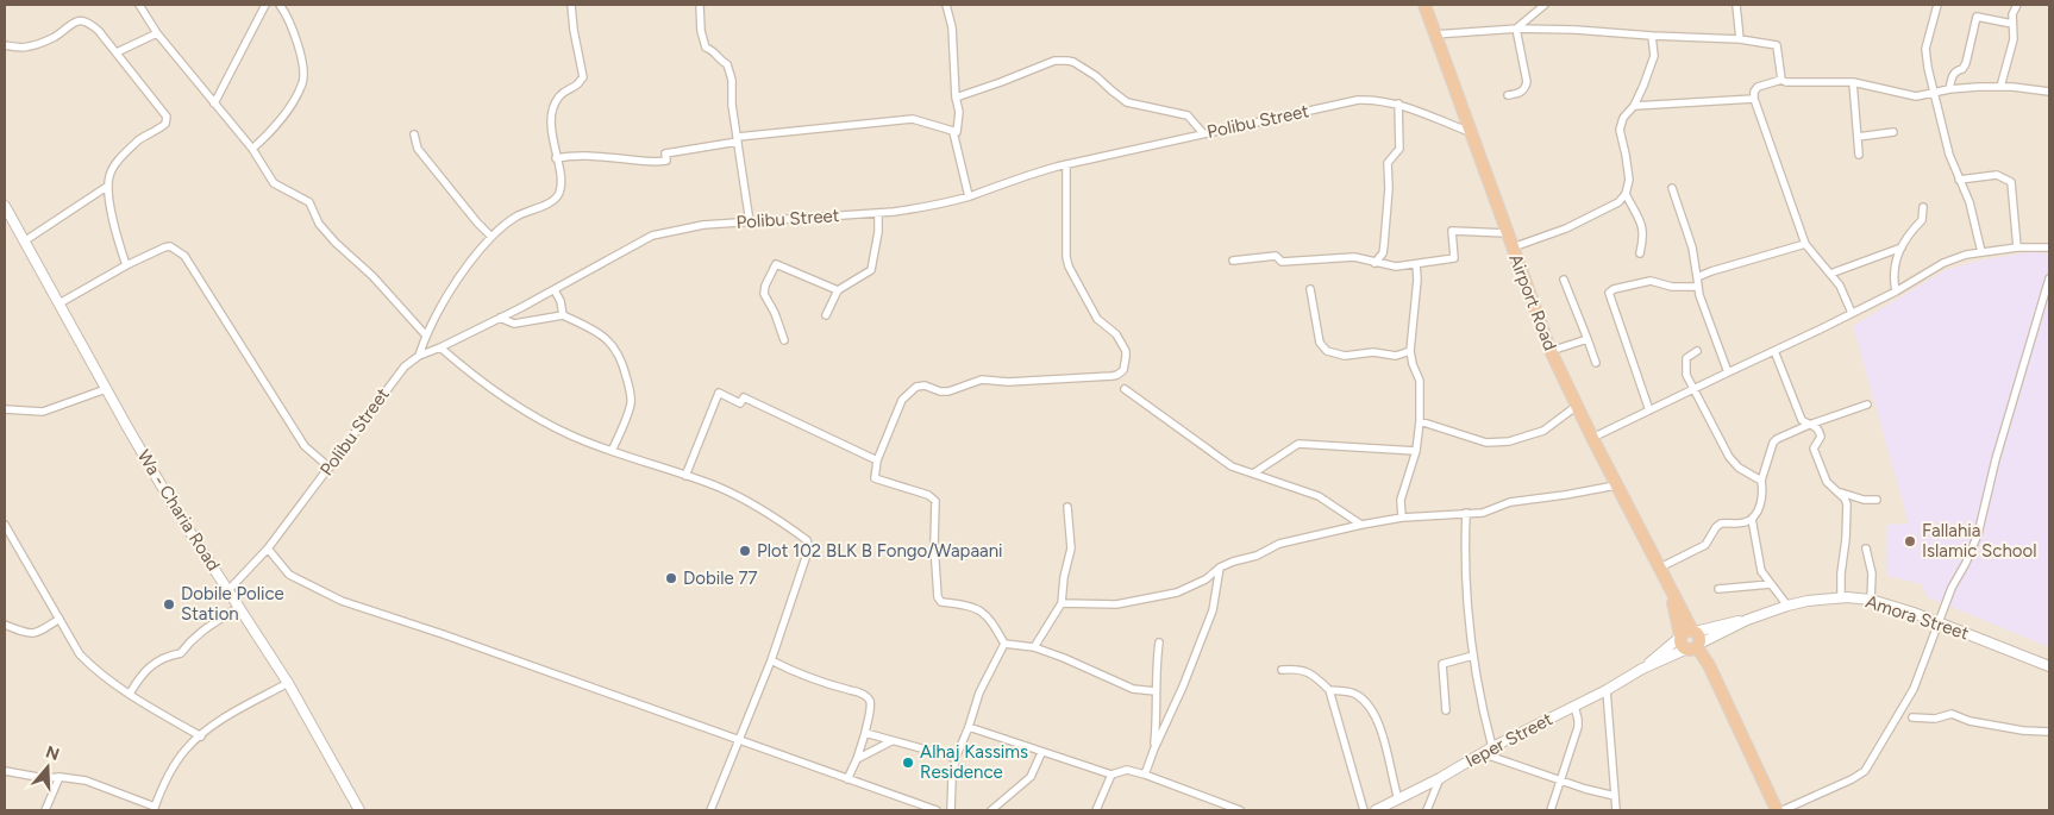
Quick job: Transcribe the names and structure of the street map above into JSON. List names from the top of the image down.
{
  "streets": {
    "highway": ["Airport Road"],
    "street": [
      "Polibu Street",
      "Wa - Charia Road",
      "Amora Street",
      "Ieper Street"
    ]
  },
  "crossings": [
    ["Polibu Street", "Airport Road"],
    ["Polibu Street", "Wa - Charia Road"],
    ["Airport Road", "Amora Street"],
    ["Amora Street", "Ieper Street"]
  ],
  "places": [
    "Fallahia Islamic School",
    "Plot 102 BLK B Fongo/Wapaani",
    "Dobile 77",
    "Dobile Police Station",
    "Alhaj Kassims Residence"
  ],
  "north": "top"
}
